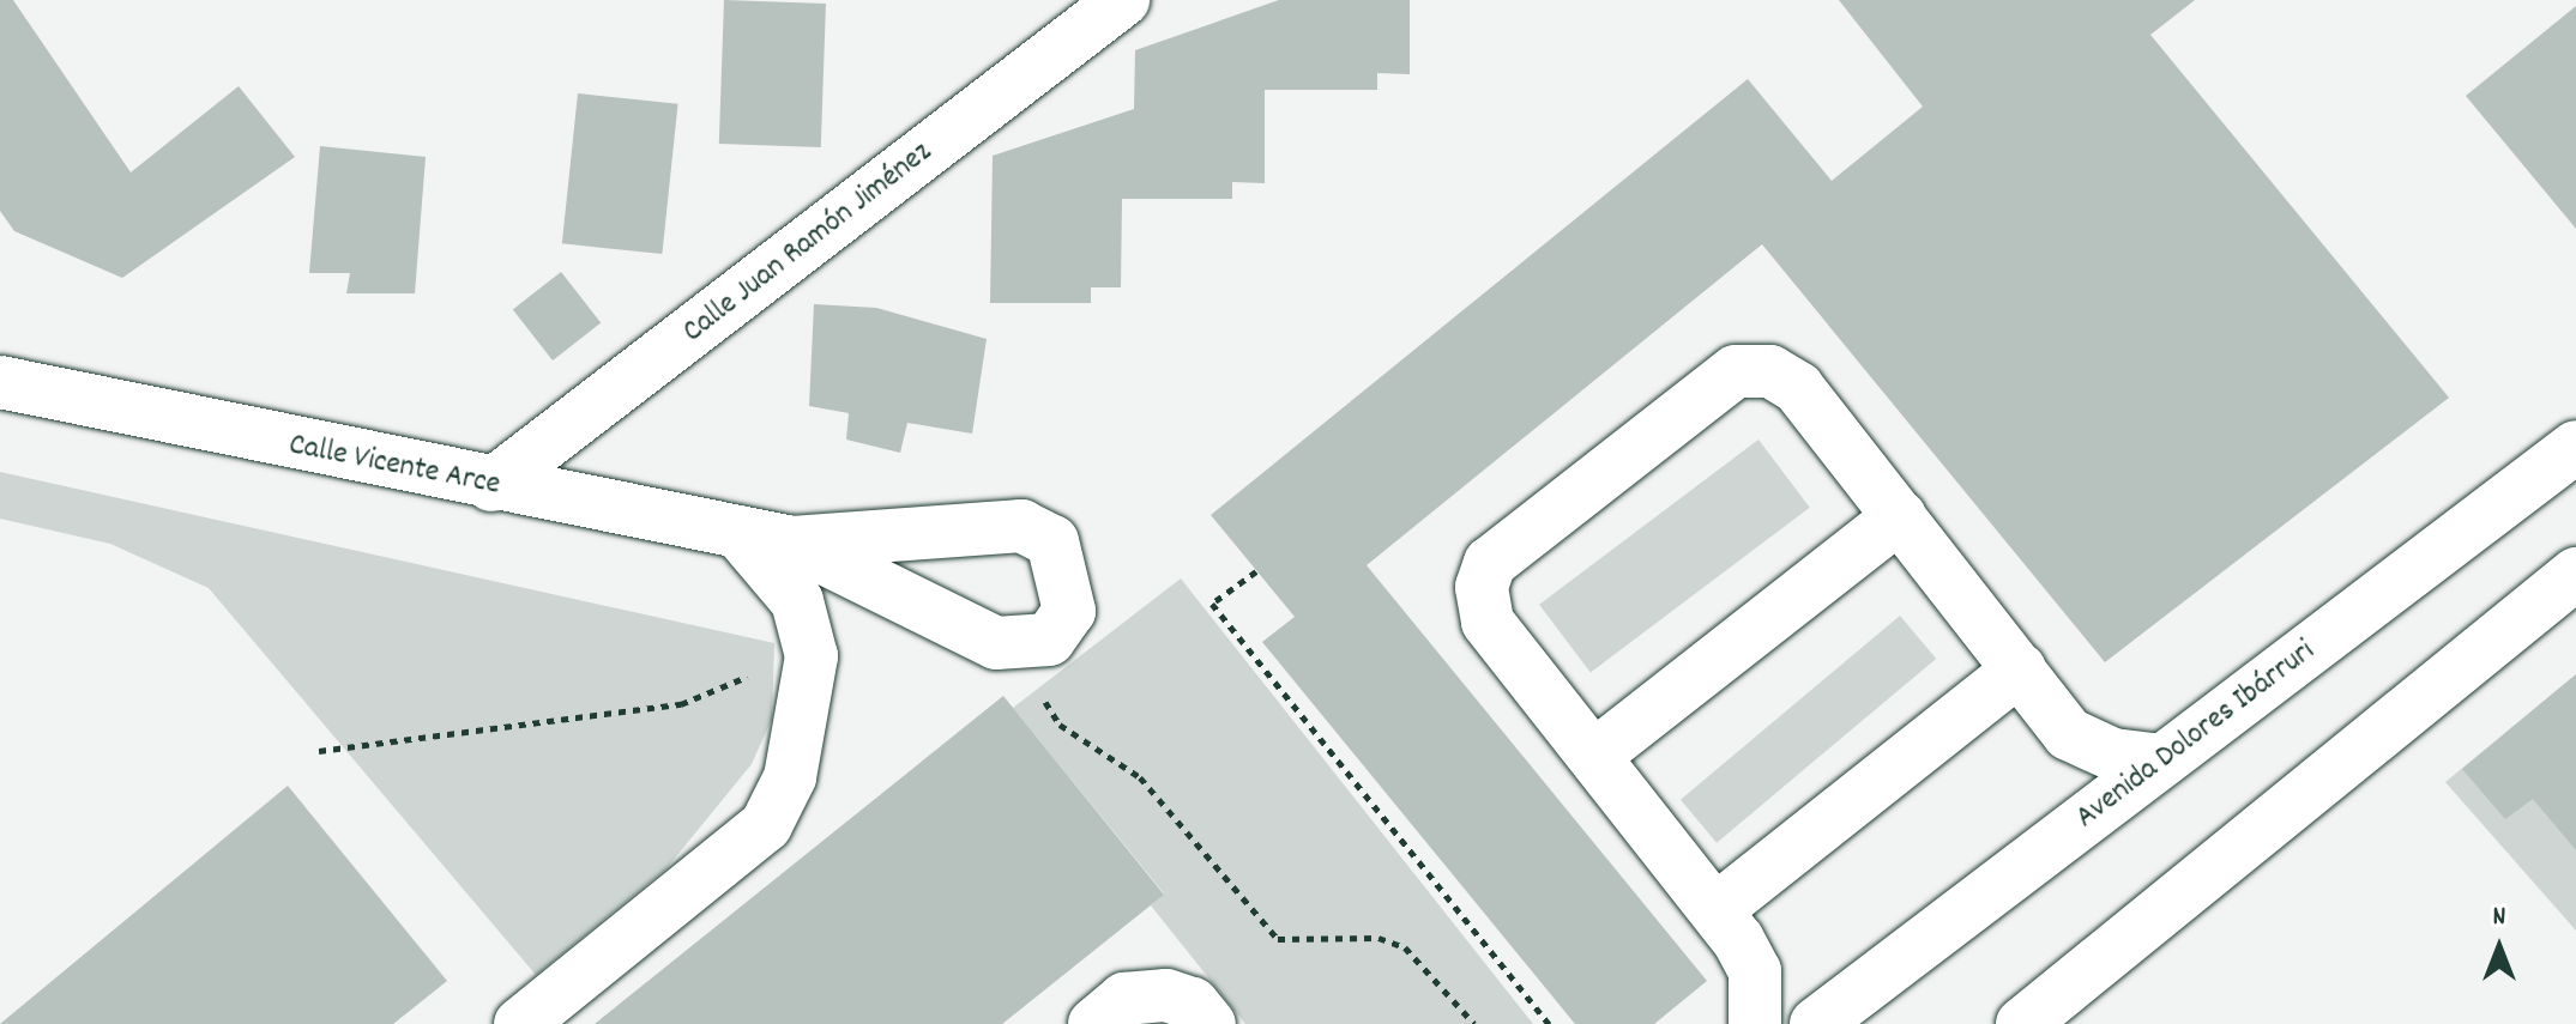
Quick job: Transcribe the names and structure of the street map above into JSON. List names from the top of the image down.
{
  "streets": {
    "street": ["Calle Juan Ramón Jiménez", "Calle Vicente Arce", "Avenida Dolores Ibárruri"]
  },
  "crossings": [
    ["Calle Juan Ramón Jiménez", "Calle Vicente Arce"]
  ],
  "north": "top"
}
